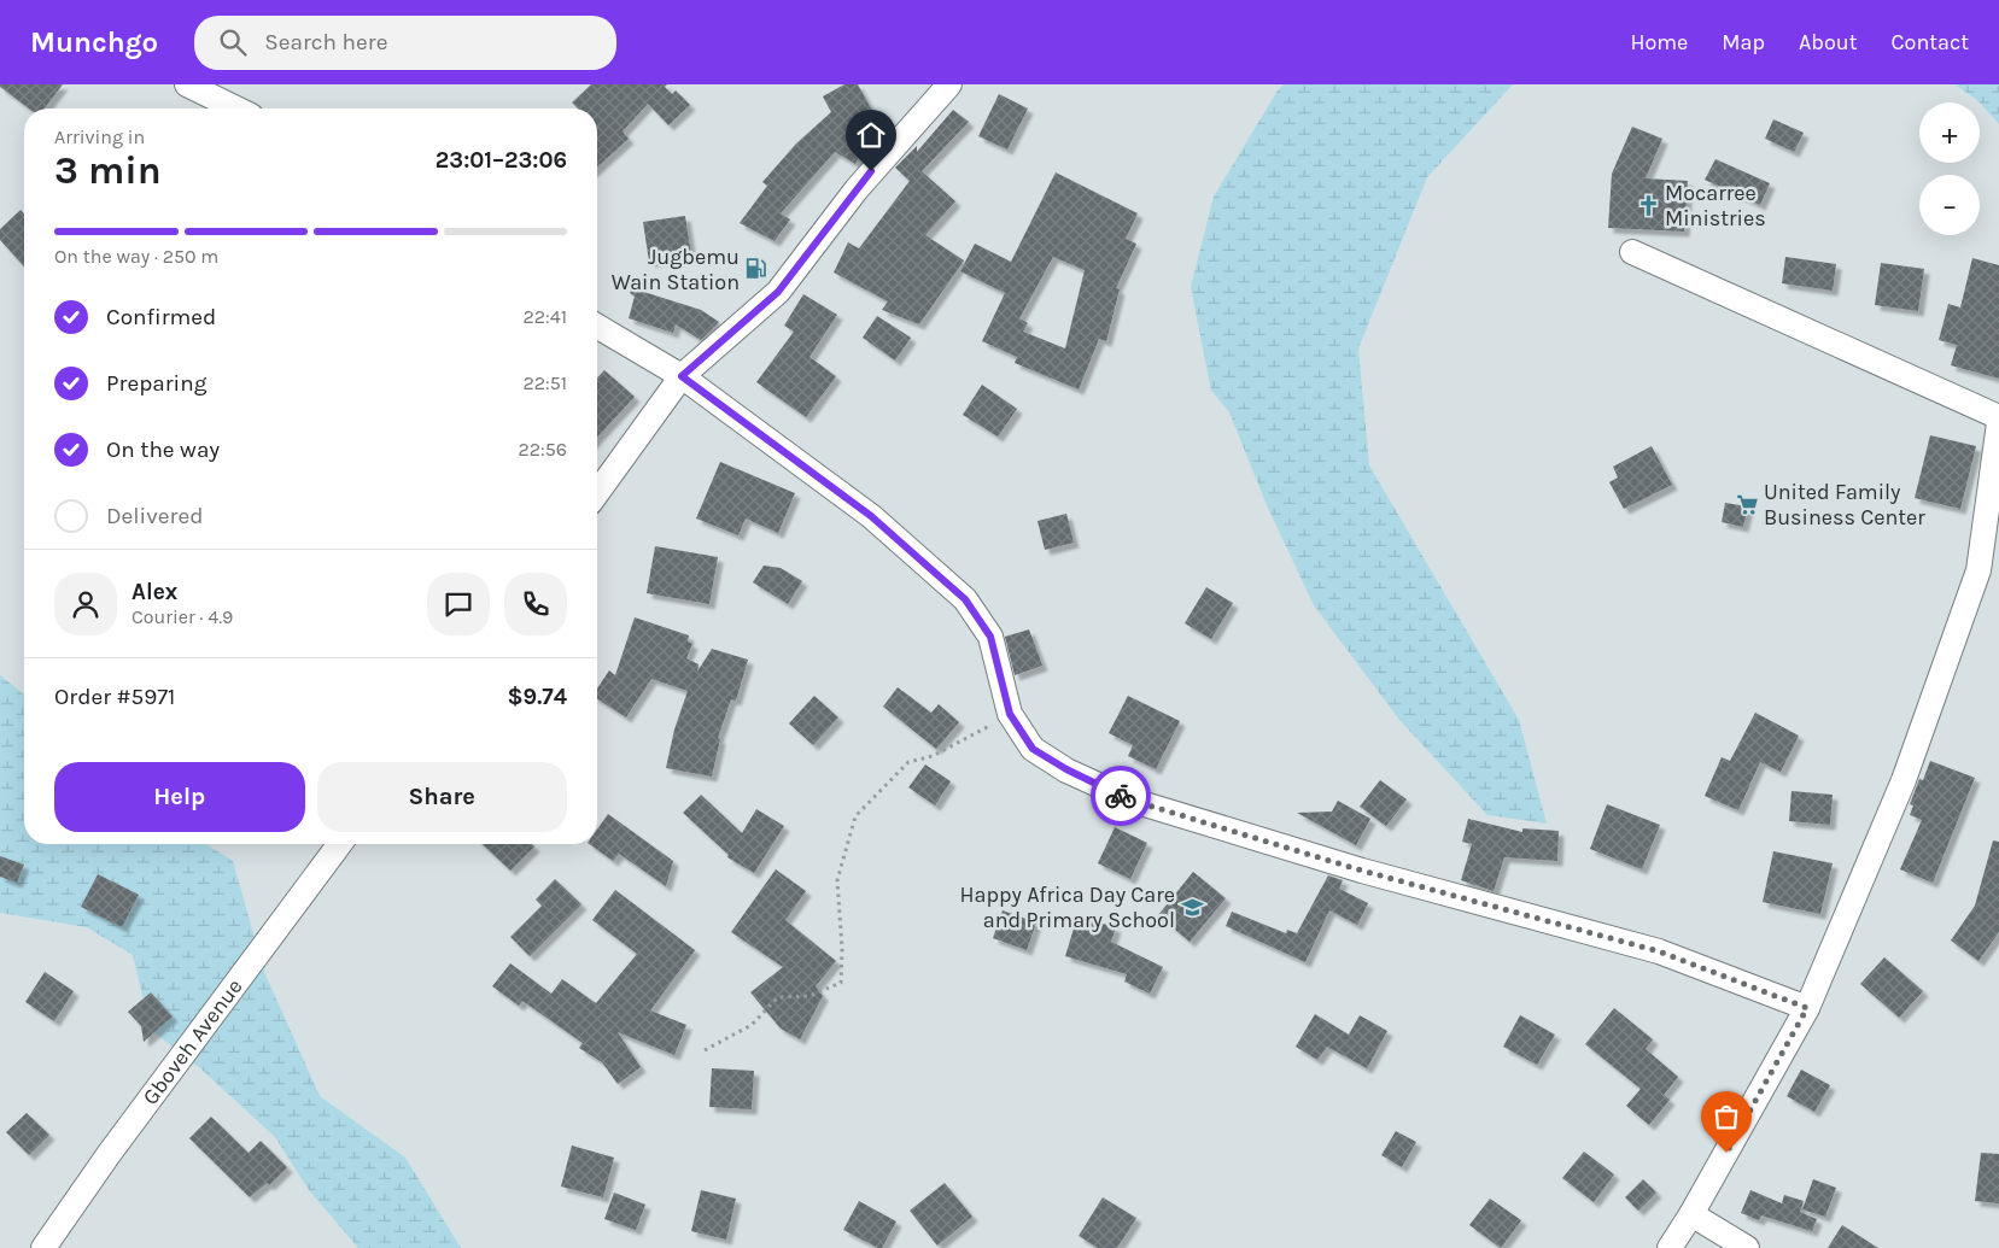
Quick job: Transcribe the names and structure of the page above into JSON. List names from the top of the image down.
{
  "streets": {
    "street": ["Gboveh Avenue"]
  },
  "places": {
    "church": ["Mocarree Ministries"],
    "fuel station": ["Jugbemu Wain Station"],
    "supermarket": ["United Family Business Center"],
    "school or university": ["Happy Africa Day Care and Primary School"]
  },
  "page": {
    "header": "Munchgo",
    "search": "Search here",
    "nav": [
      "Home",
      "Map",
      "About",
      "Contact"
    ],
    "map_buttons": ["+", "−"],
    "heading": ["3 min", "Arriving in", "23:01–23:06"],
    "panel": [
      "Alex",
      "Courier · 4.9",
      "Order #5971",
      "$9.74"
    ],
    "bar": "On the way · 250 m",
    "list": [
      ["Confirmed", "22:41"],
      ["Preparing", "22:51"],
      ["On the way", "22:56"],
      "Delivered"
    ],
    "buttons": ["Help", "Share"]
  }
}
